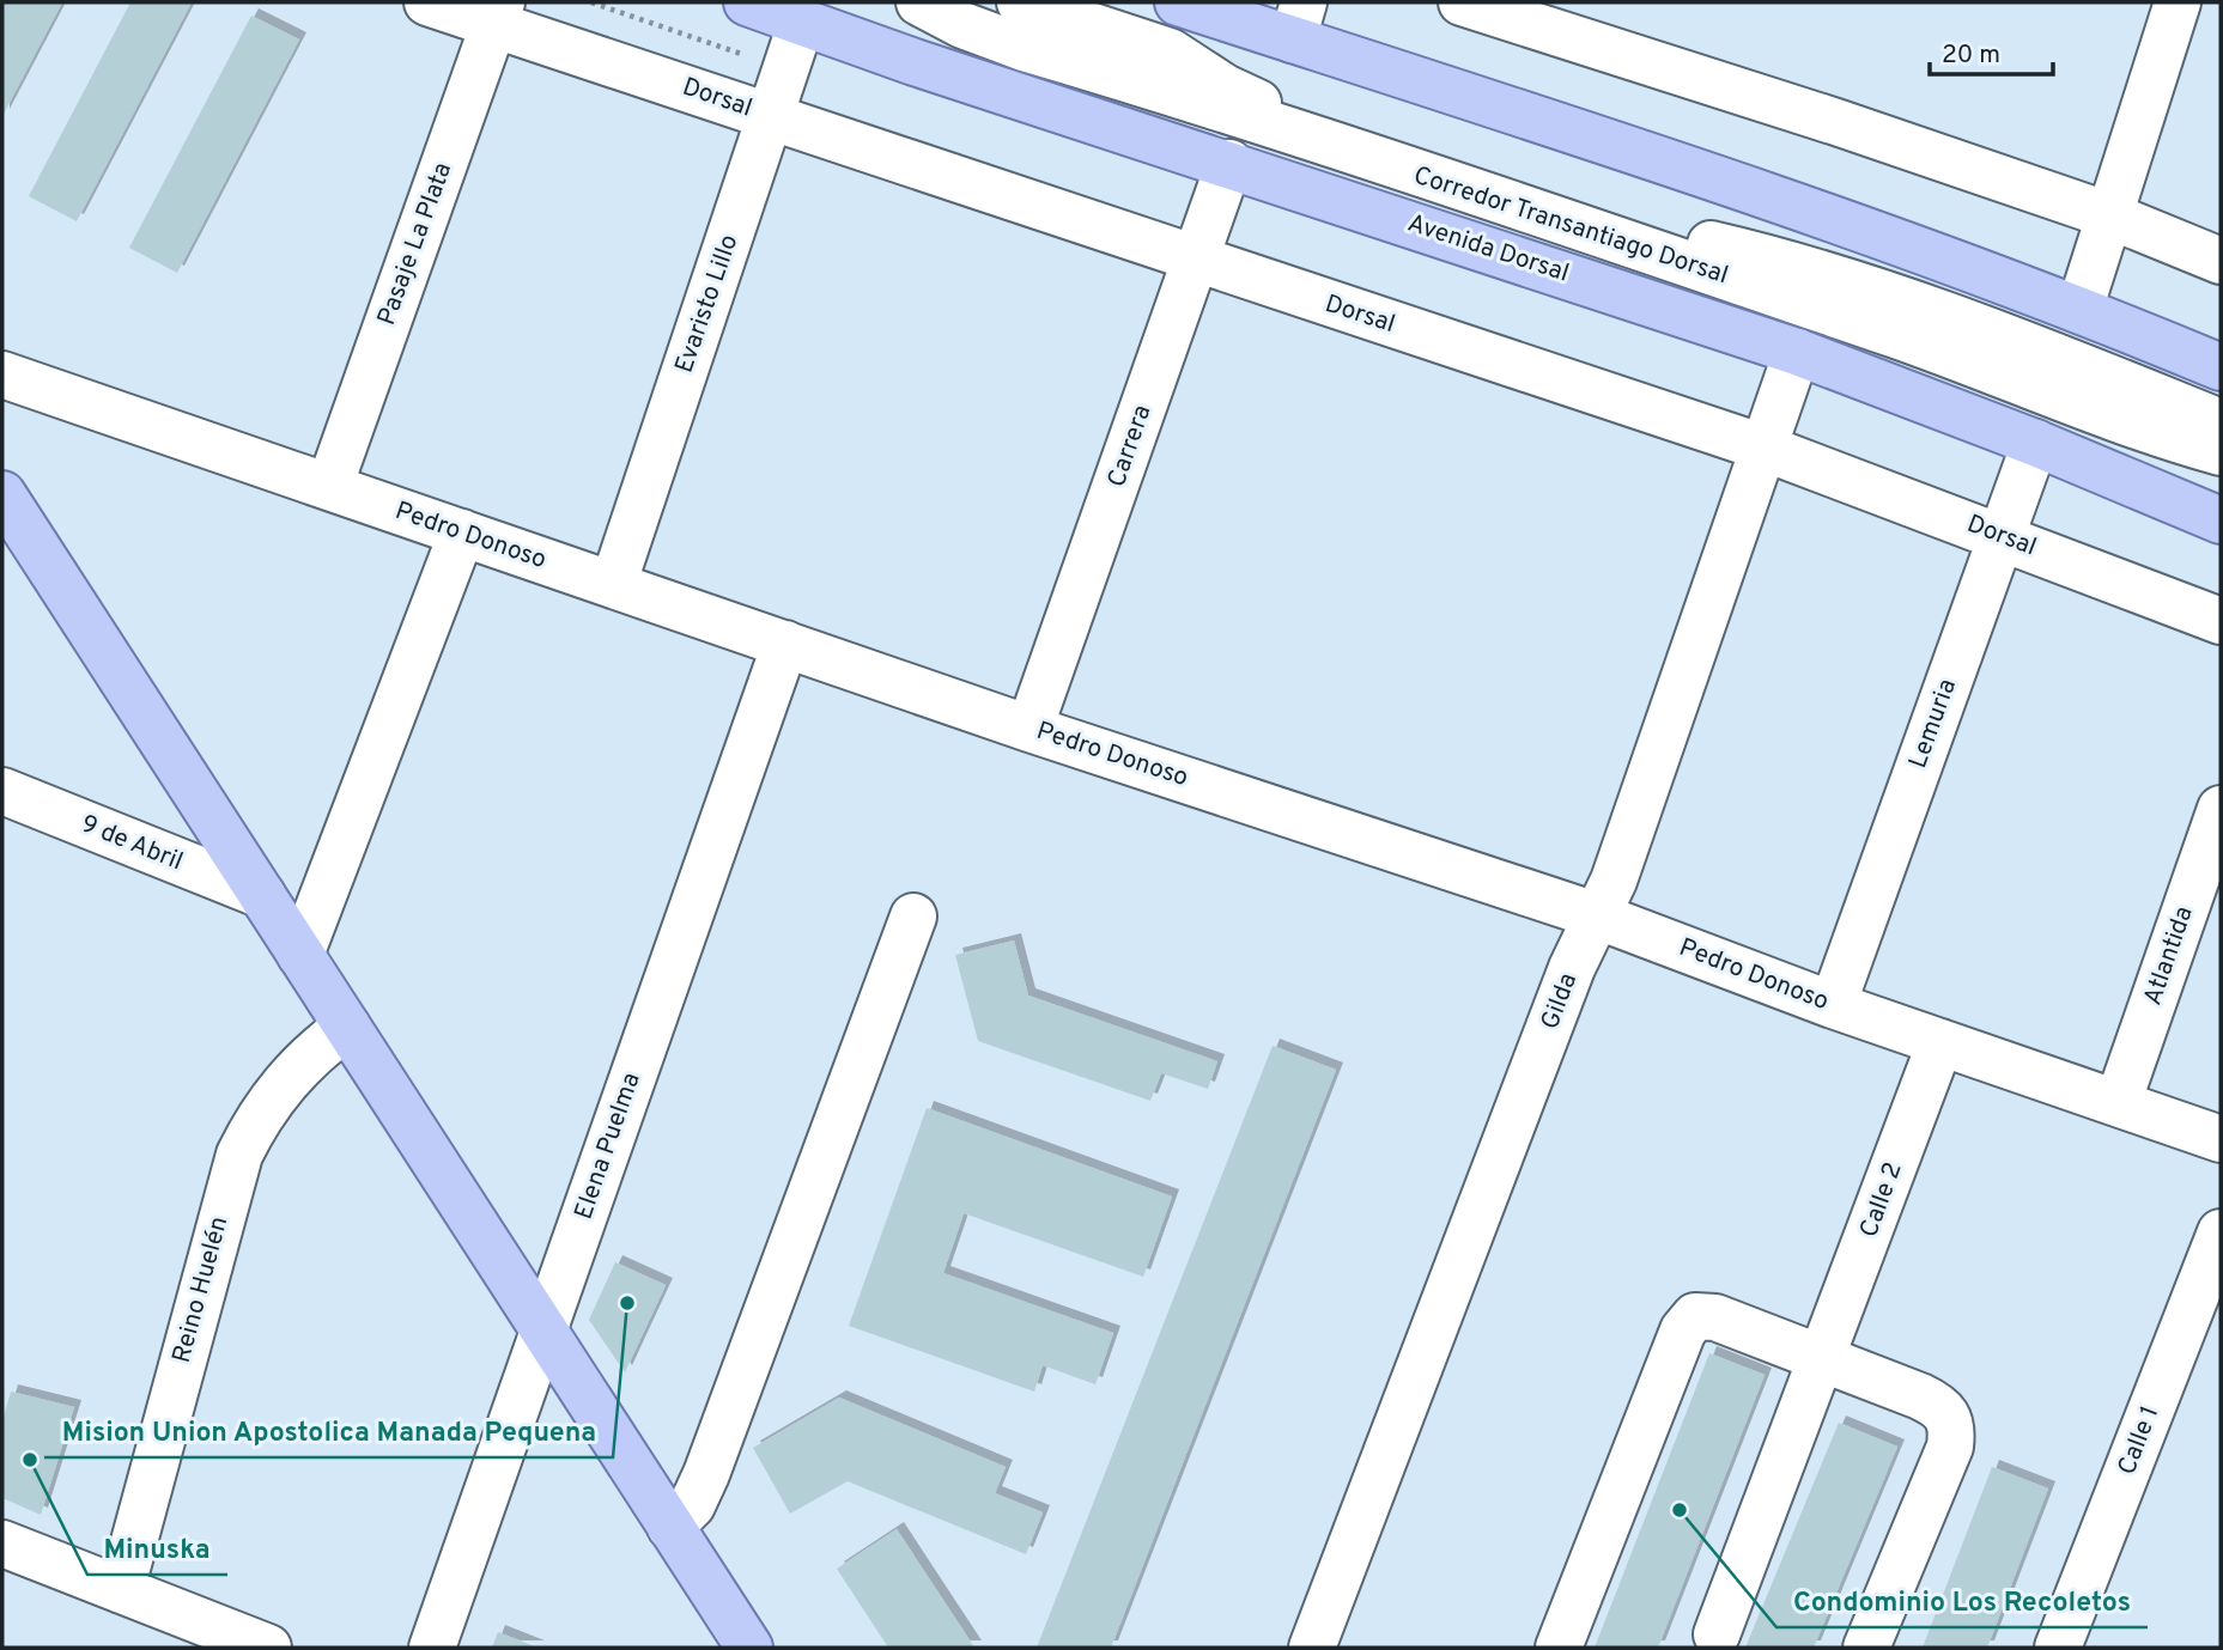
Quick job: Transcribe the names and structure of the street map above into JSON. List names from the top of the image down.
{
  "streets": {
    "main road": ["Avenida Dorsal"],
    "street": [
      "Dorsal",
      "Corredor Transantiago Dorsal",
      "Pasaje La Plata",
      "Evaristo Lillo",
      "Carrera",
      "Pedro Donoso",
      "Lemuria",
      "9 de Abril",
      "Atlantida",
      "Gilda",
      "Elena Puelma",
      "Calle 2",
      "Reino Huelén",
      "Calle 1"
    ]
  },
  "crossings": [
    ["Dorsal", "Pasaje La Plata"],
    ["Dorsal", "Evaristo Lillo"],
    ["Dorsal", "Carrera"],
    ["Dorsal", "Lemuria"],
    ["Dorsal", "Gilda"],
    ["Pasaje La Plata", "Pedro Donoso"],
    ["Avenida Dorsal", "Evaristo Lillo"],
    ["Avenida Dorsal", "Carrera"],
    ["Avenida Dorsal", "Lemuria"],
    ["Avenida Dorsal", "Gilda"],
    ["Evaristo Lillo", "Pedro Donoso"],
    ["Carrera", "Pedro Donoso"],
    ["Pedro Donoso", "Lemuria"],
    ["Pedro Donoso", "Atlantida"],
    ["Pedro Donoso", "Gilda"],
    ["Pedro Donoso", "Elena Puelma"],
    ["Pedro Donoso", "Calle 2"]
  ],
  "places": ["Mision Union Apostolica Manada Pequena", "Minuska", "Condominio Los Recoletos"],
  "scale_bar": "20 m"
}
